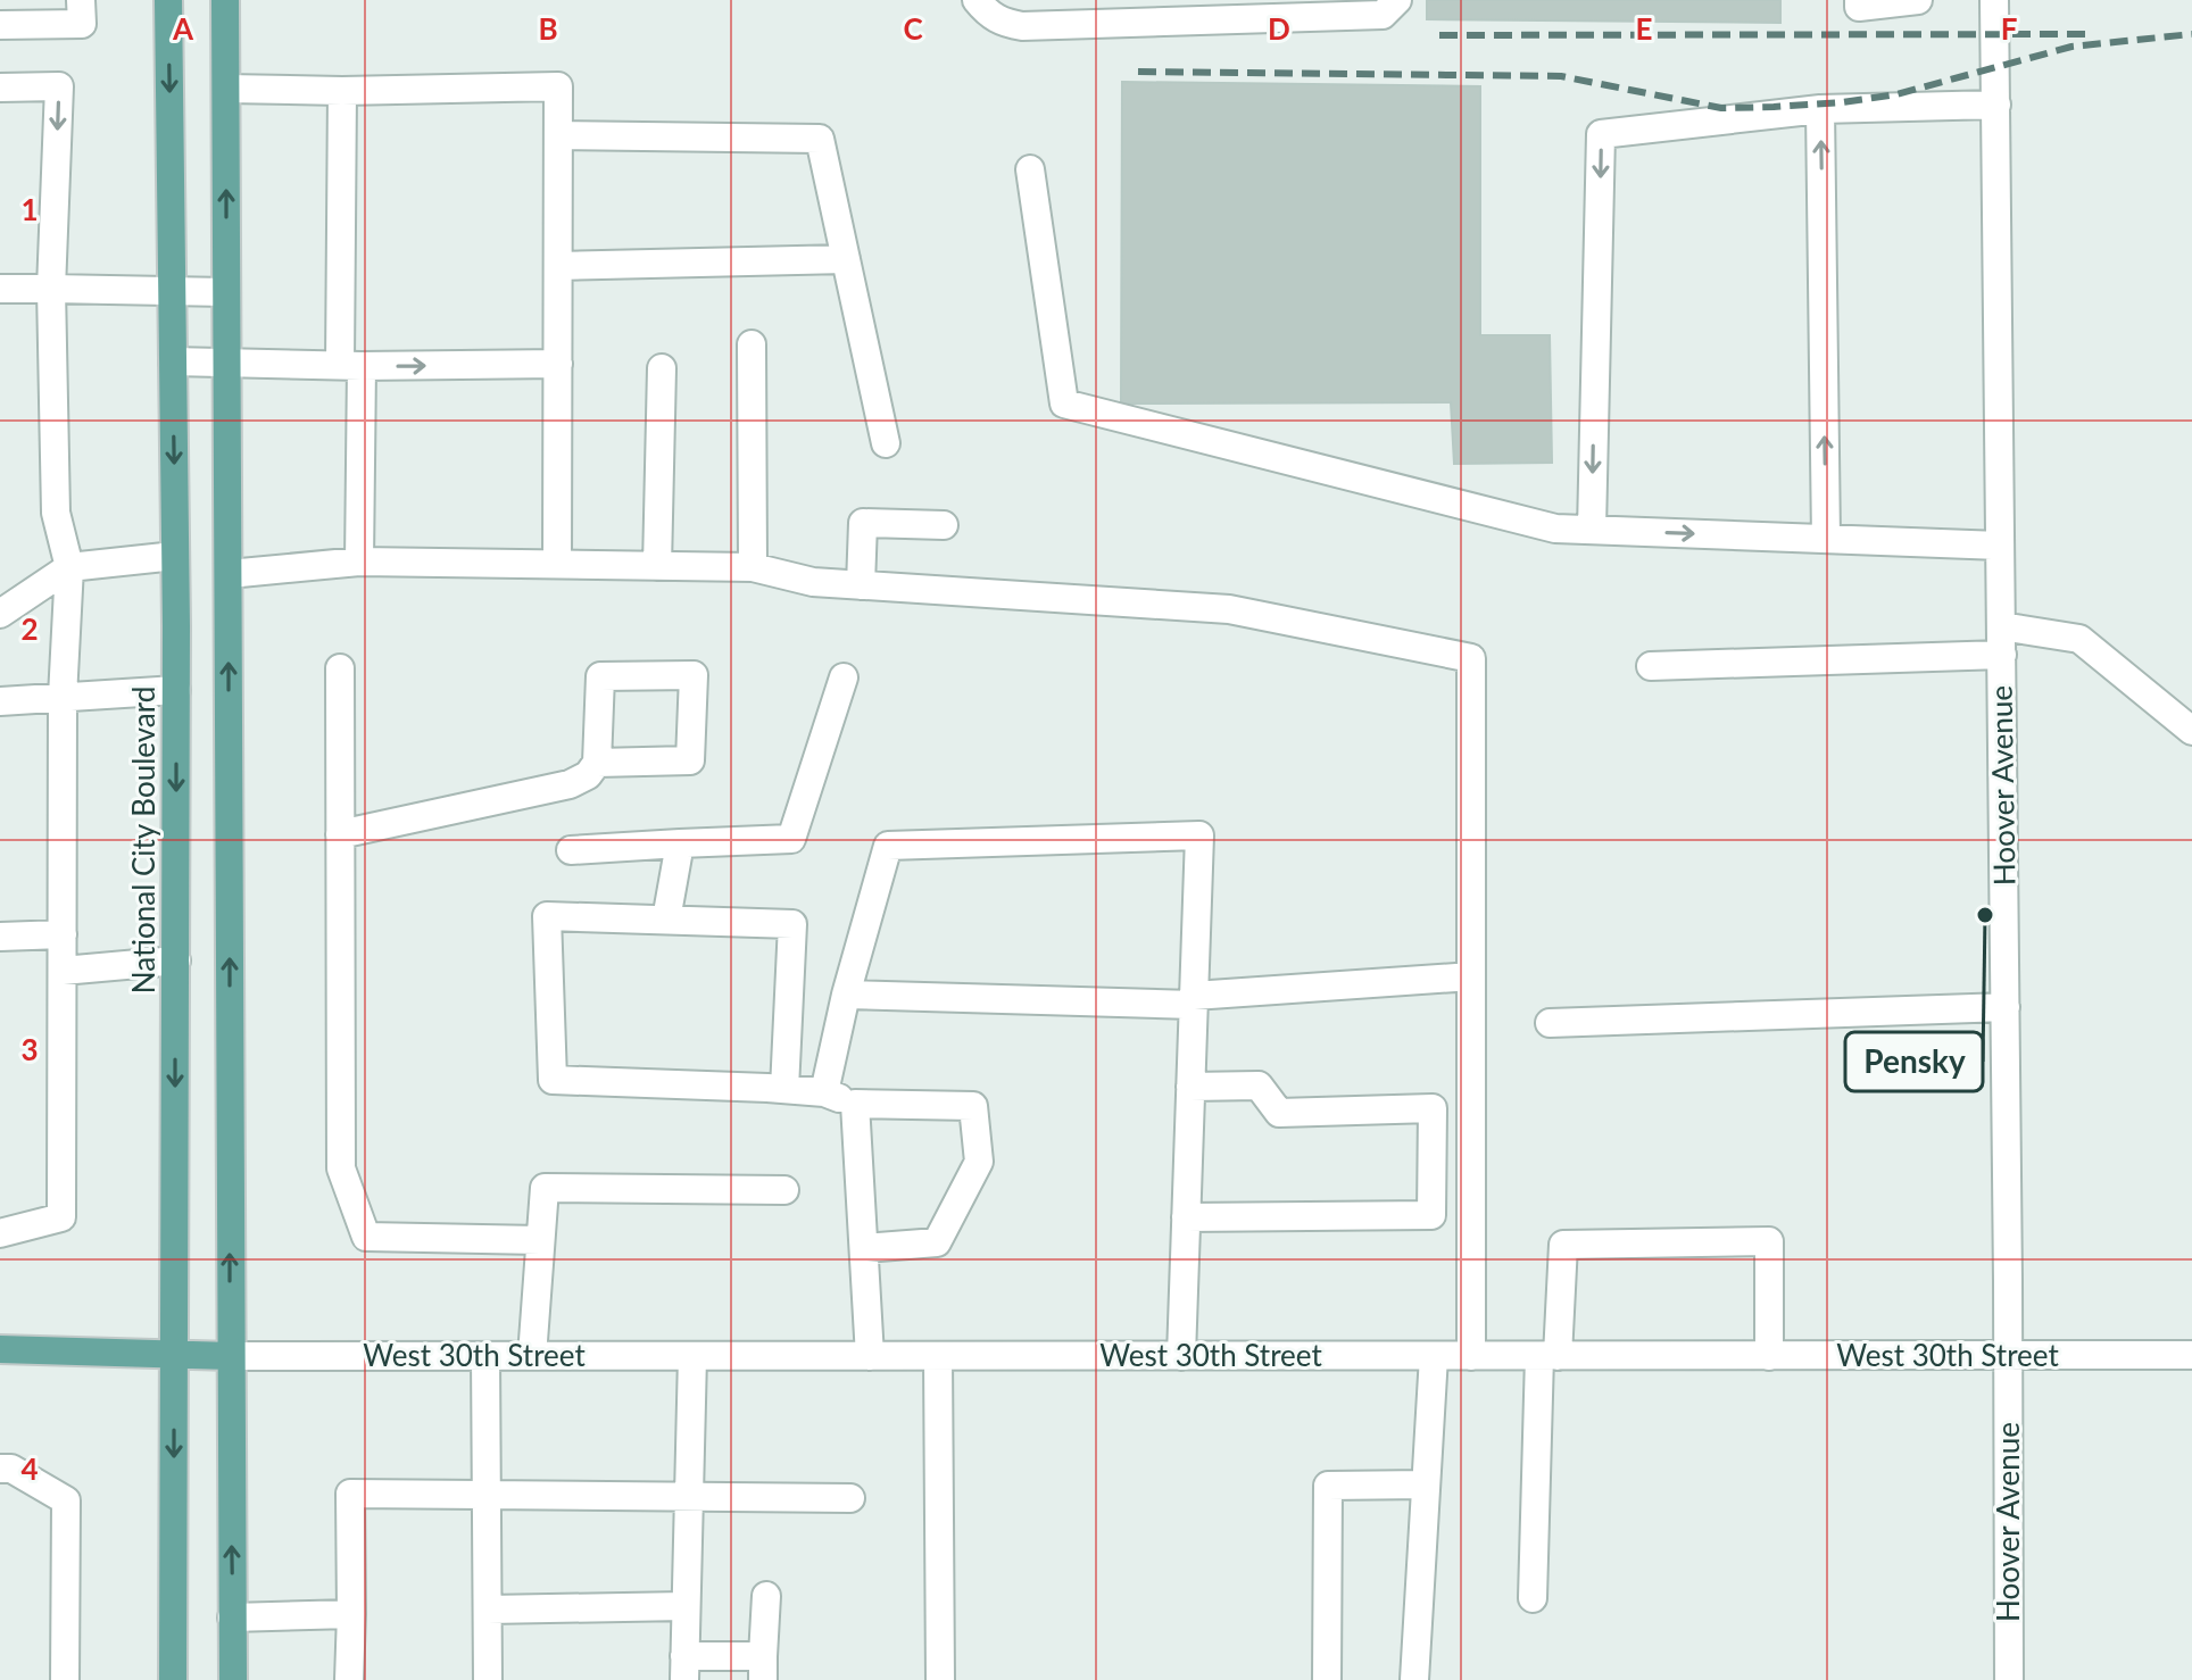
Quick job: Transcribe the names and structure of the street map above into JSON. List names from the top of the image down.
{
  "streets": {
    "main road": ["National City Boulevard"],
    "street": ["Hoover Avenue", "West 30th Street"]
  },
  "crossings": [
    ["Hoover Avenue", "West 30th Street"]
  ],
  "places": ["Pensky"],
  "grid": {
    "columns": [
      "A",
      "B",
      "C",
      "D",
      "E",
      "F"
    ],
    "rows": [
      "1",
      "2",
      "3",
      "4"
    ]
  }
}
